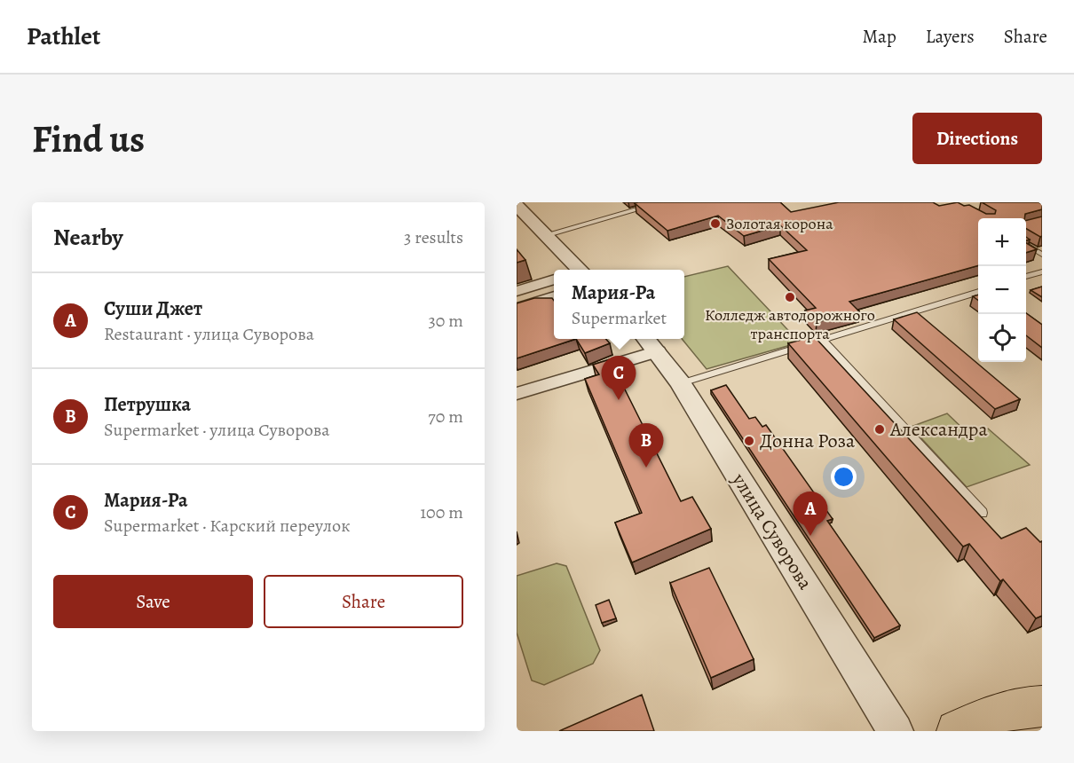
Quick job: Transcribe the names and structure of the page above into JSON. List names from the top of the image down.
{
  "streets": {
    "street": ["улица Суворова"]
  },
  "places": [
    "Золотая корона",
    "Колледж автодорожного транспорта",
    "Александра",
    "Донна Роза"
  ],
  "page": {
    "header": "Pathlet",
    "nav": ["Map", "Layers", "Share"],
    "buttons": [
      "Directions",
      ["Save", "Share"]
    ],
    "title": "Find us",
    "heading": ["Nearby", "3 results"],
    "map_buttons": ["+", "−"],
    "popup": ["Мария-Ра", "Supermarket"],
    "list": [
      {
        "mark": "A",
        "name": "Суши Джет",
        "note": "Restaurant · улица Суворова",
        "value": "30 m"
      },
      {
        "mark": "B",
        "name": "Петрушка",
        "note": "Supermarket · улица Суворова",
        "value": "70 m"
      },
      {
        "mark": "C",
        "name": "Мария-Ра",
        "note": "Supermarket · Карский переулок",
        "value": "100 m"
      }
    ],
    "pins": ["C", "B", "A"]
  }
}
